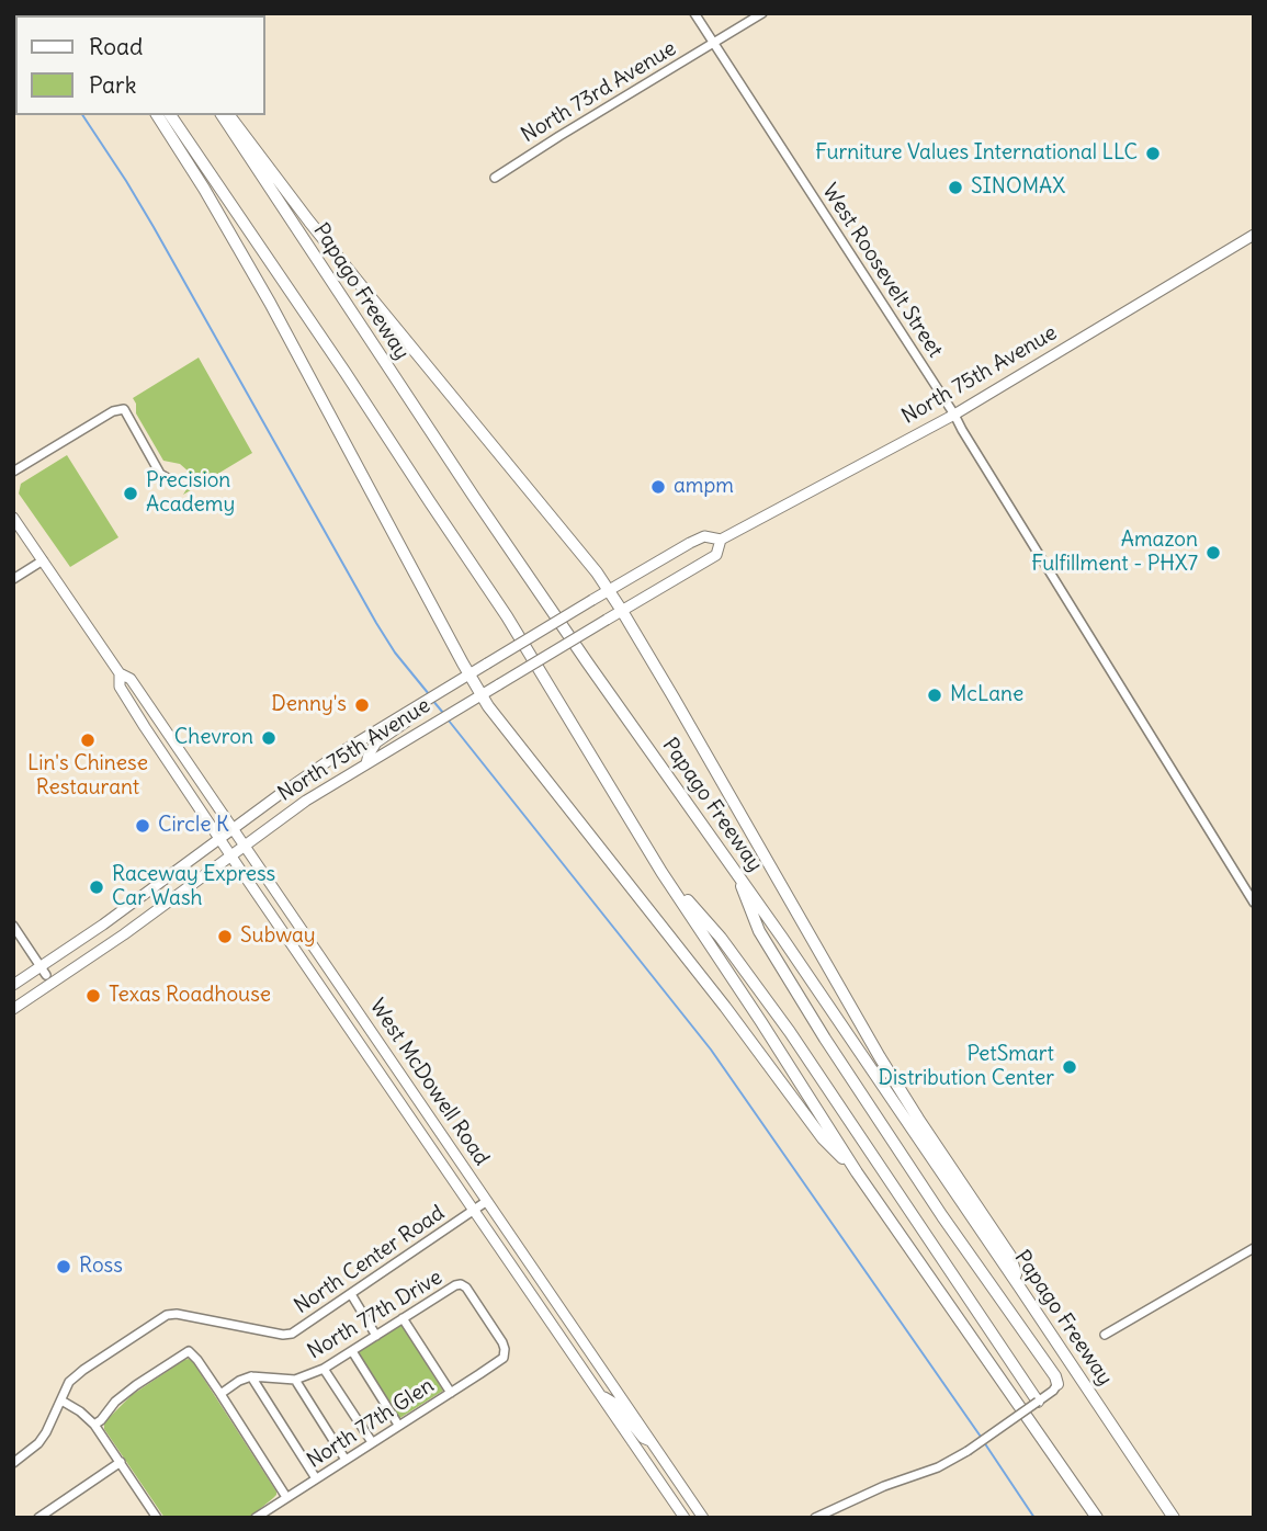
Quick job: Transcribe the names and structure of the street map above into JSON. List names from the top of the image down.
{
  "streets": {
    "highway": ["Papago Freeway"],
    "main road": ["North 75th Avenue", "West McDowell Road"],
    "street": [
      "North 73rd Avenue",
      "West Roosevelt Street",
      "North Center Road",
      "North 77th Drive",
      "North 77th Glen"
    ]
  },
  "crossings": [
    ["North 73rd Avenue", "West Roosevelt Street"],
    ["West Roosevelt Street", "North 75th Avenue"],
    ["North 75th Avenue", "West McDowell Road"],
    ["West McDowell Road", "North Center Road"],
    ["North 77th Drive", "North 77th Glen"]
  ],
  "places": [
    "Furniture Values International LLC",
    "SINOMAX",
    "ampm",
    "Precision Academy",
    "Amazon Fulfillment - PHX7",
    "McLane",
    "Denny's",
    "Chevron",
    "Lin's Chinese Restaurant",
    "Circle K",
    "Raceway Express Car Wash",
    "Subway",
    "Texas Roadhouse",
    "PetSmart Distribution Center",
    "Ross"
  ],
  "legend": ["Road", "Park"]
}
